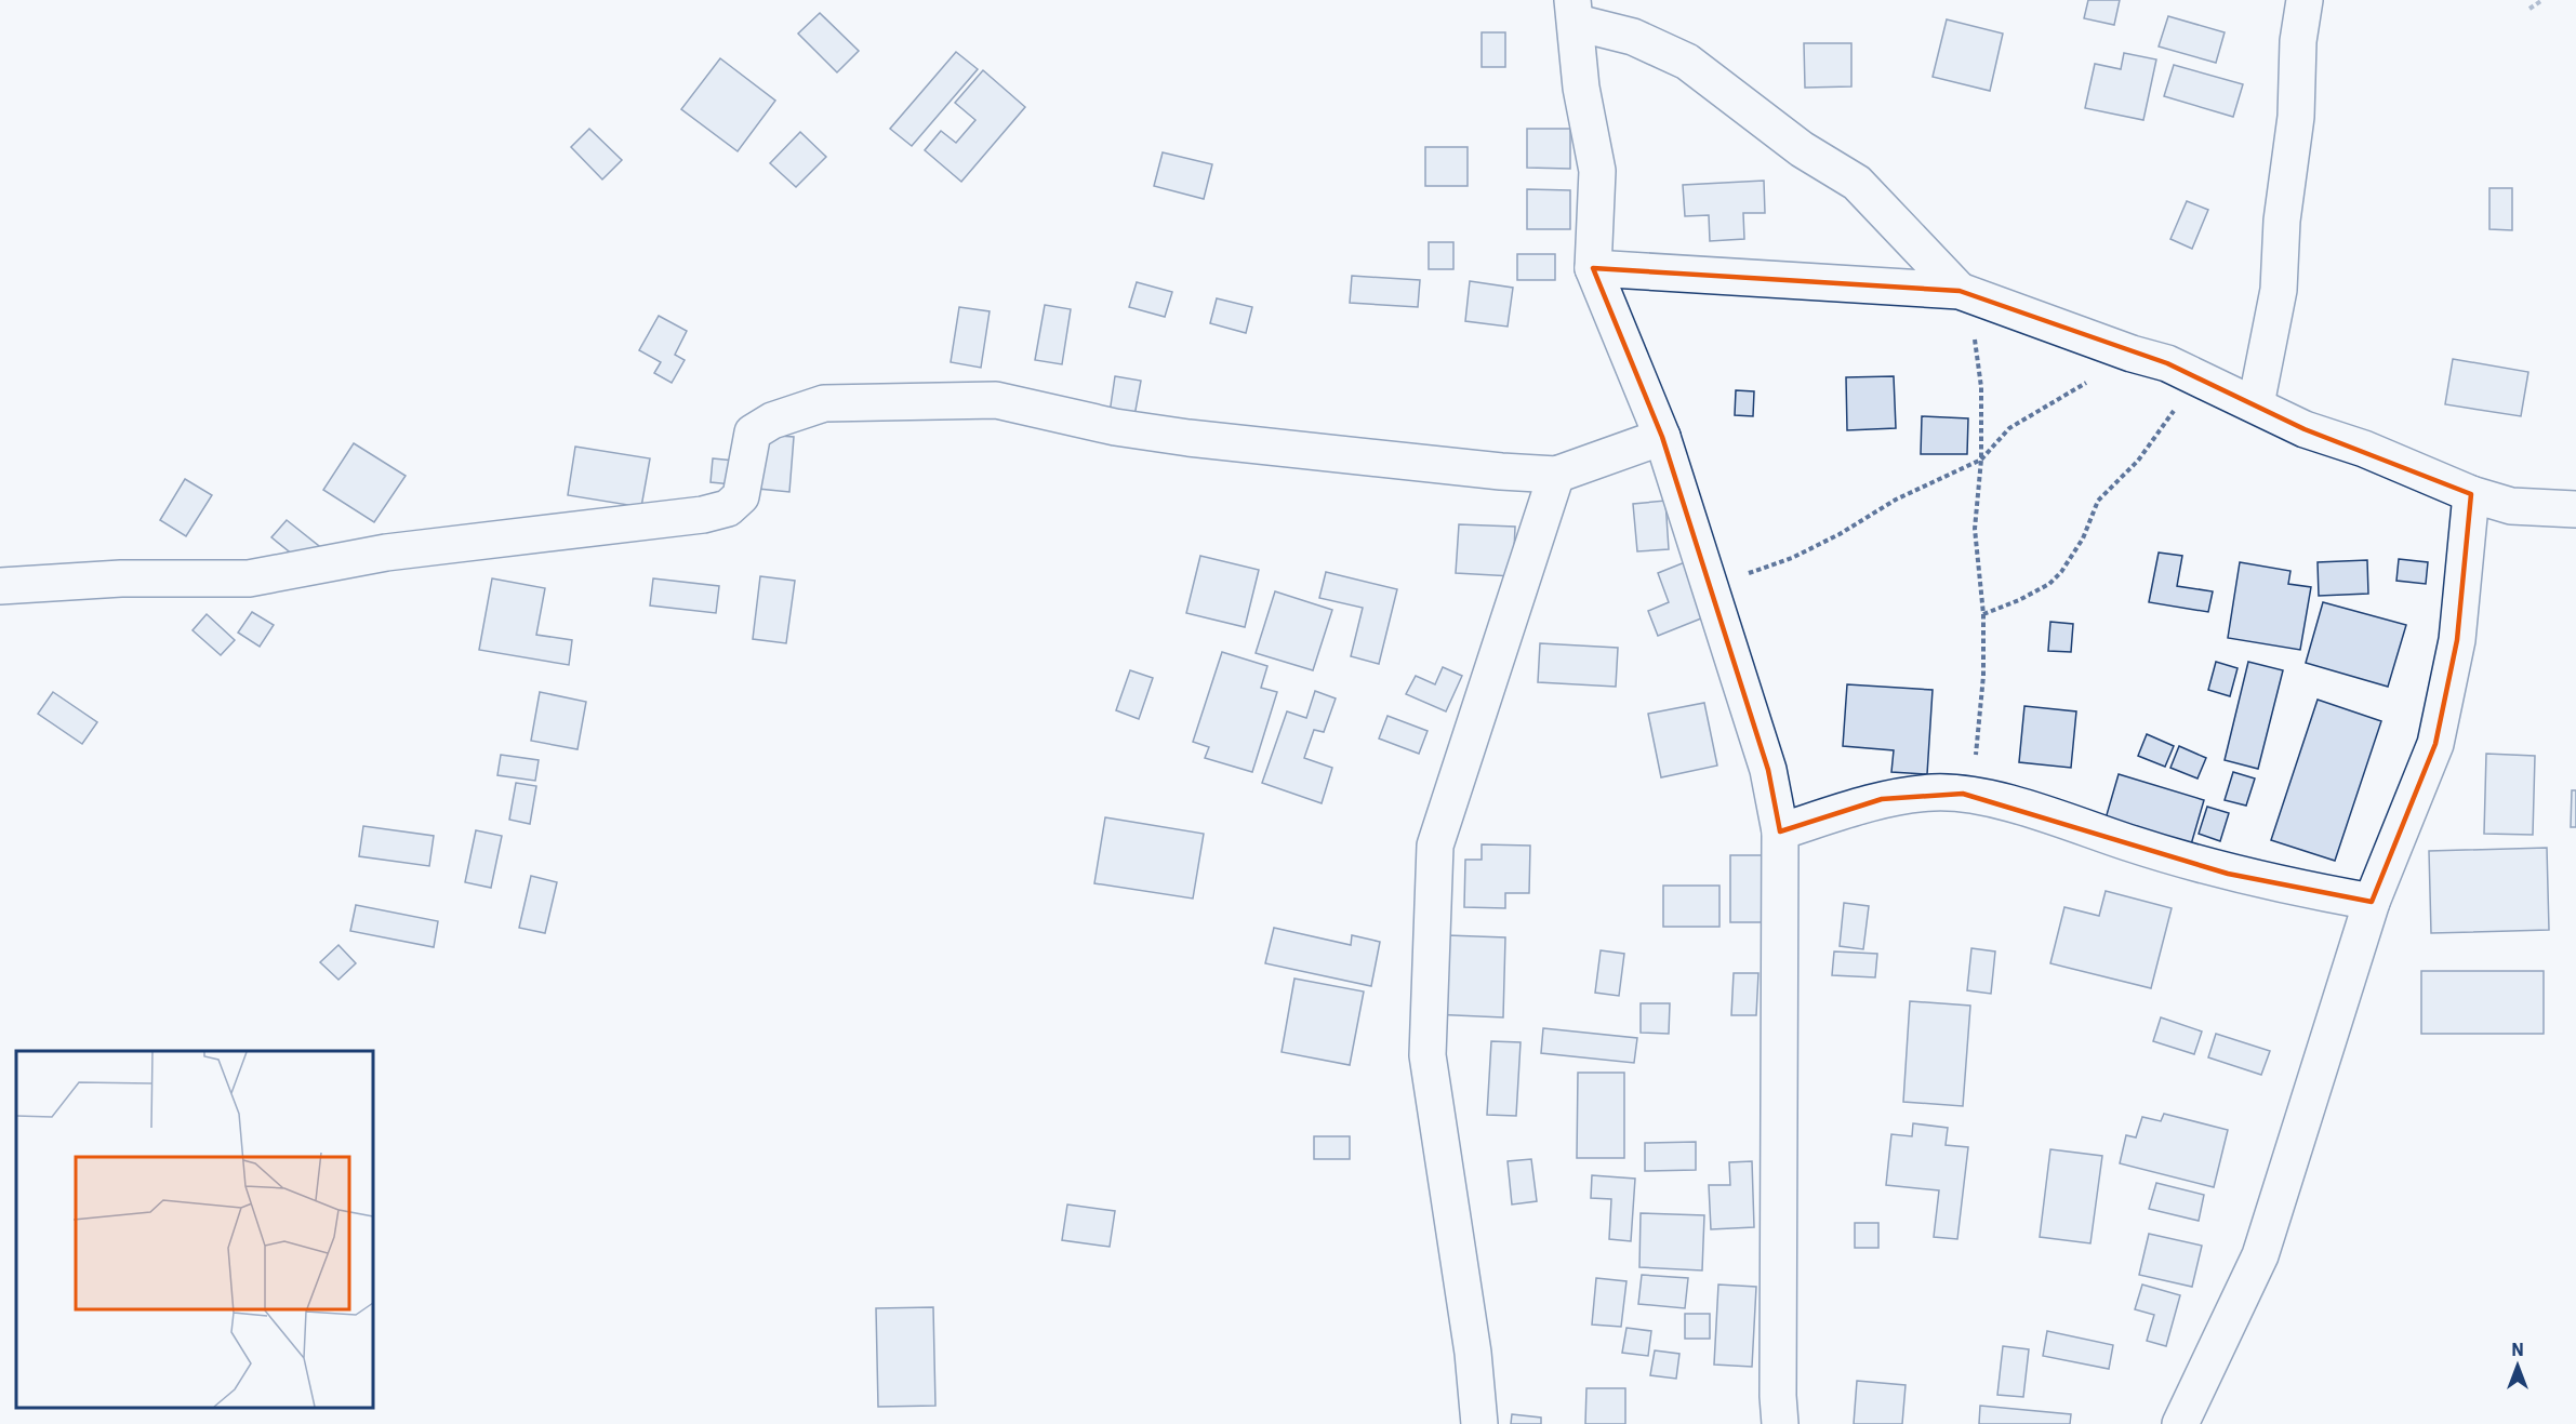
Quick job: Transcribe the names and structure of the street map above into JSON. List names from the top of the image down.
{
  "north": "top"
}
